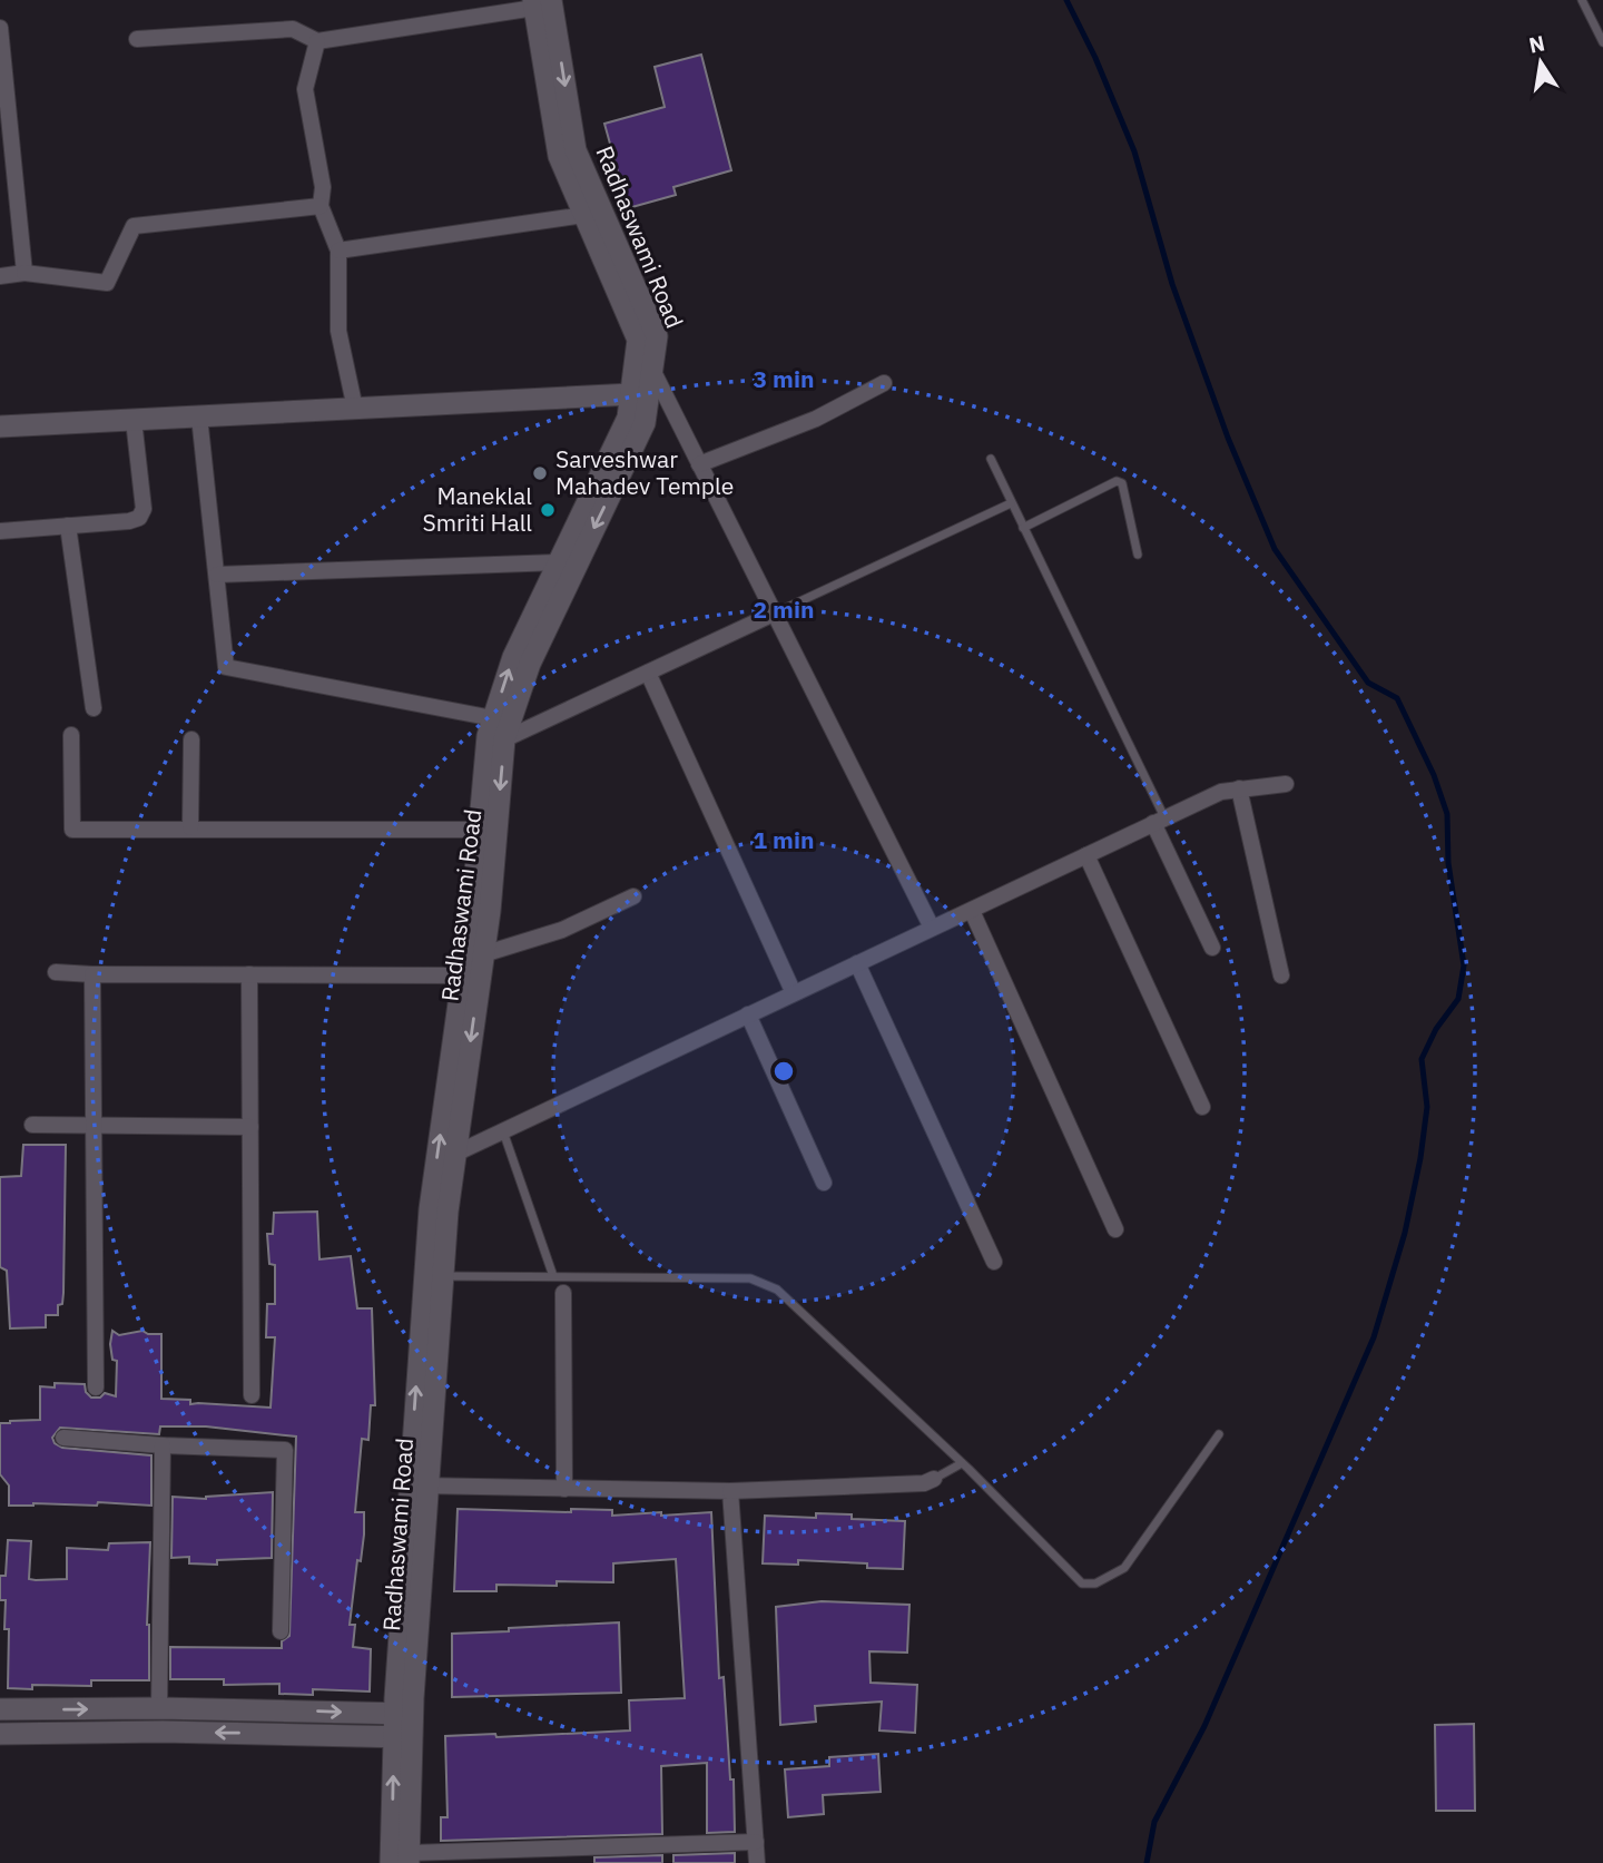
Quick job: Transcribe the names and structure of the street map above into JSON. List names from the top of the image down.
{
  "streets": {
    "street": ["Radhaswami Road"]
  },
  "places": ["Sarveshwar Mahadev Temple", "Maneklal Smriti Hall"],
  "north": "top",
  "rings": ["3 min", "2 min", "1 min"]
}
